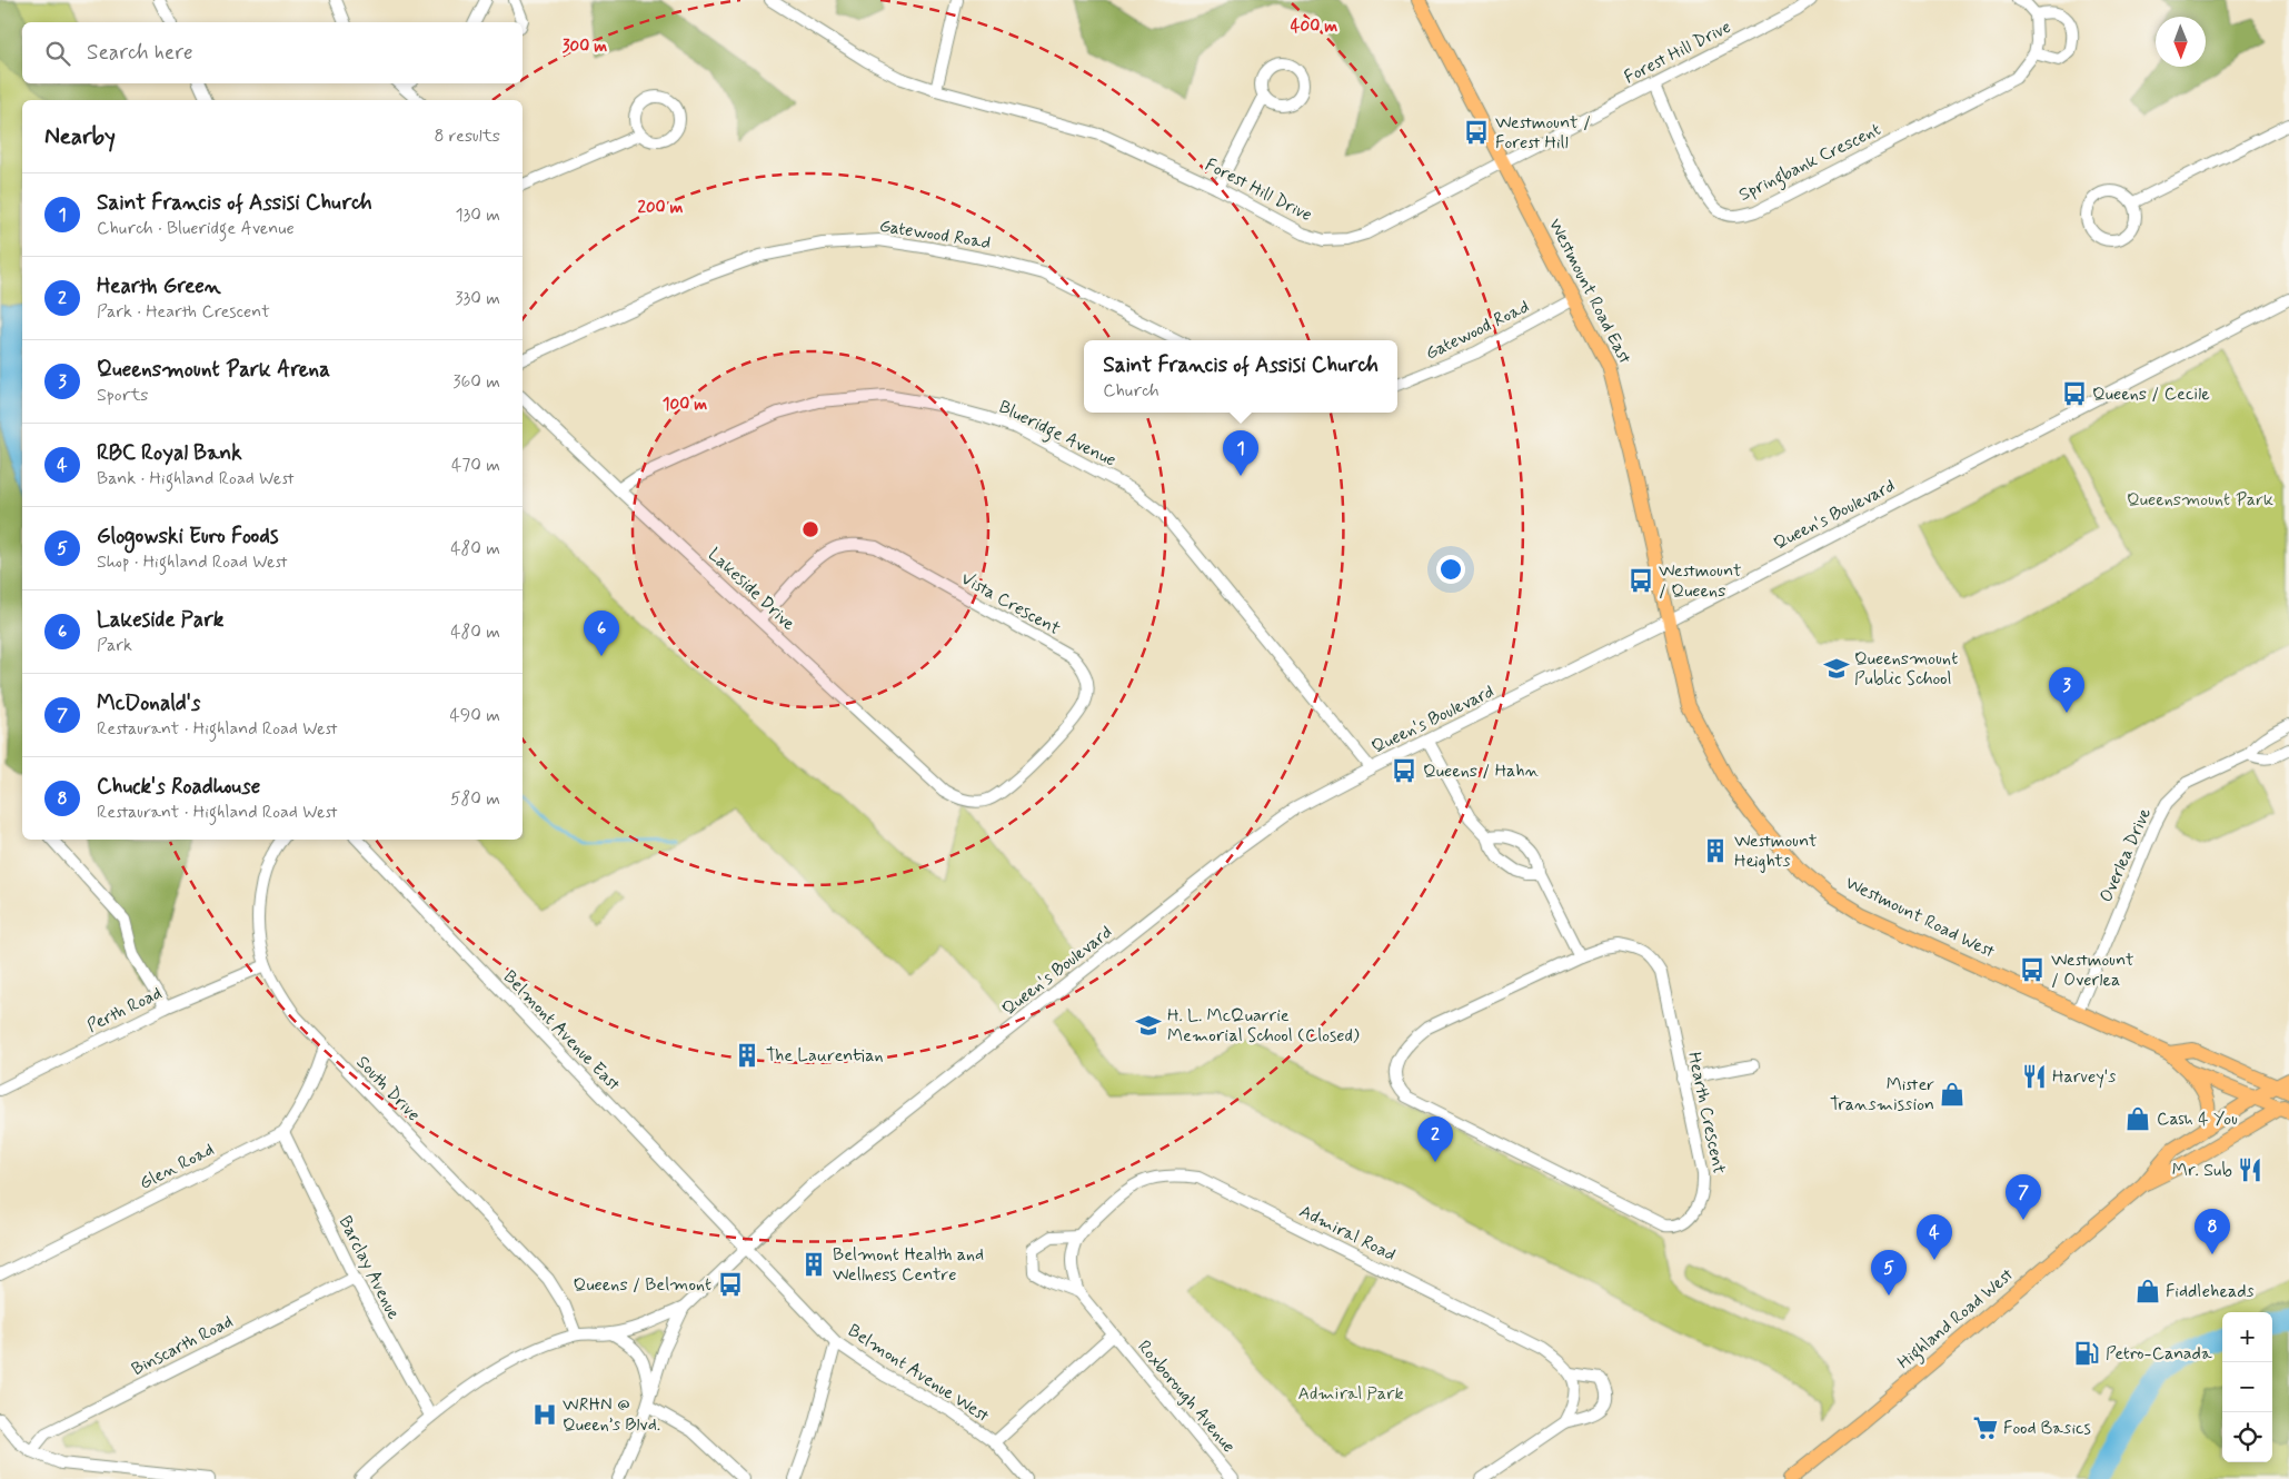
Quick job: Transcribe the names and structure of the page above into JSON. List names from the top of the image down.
{
  "streets": {
    "main road": ["Westmount Road East", "Westmount Road West", "Highland Road West"],
    "street": [
      "Forest Hill Drive",
      "Springbank Crescent",
      "Gatewood Road",
      "Blueridge Avenue",
      "Queen's Boulevard",
      "Lakeside Drive",
      "Vista Crescent",
      "Overlea Drive",
      "Perth Road",
      "Belmont Avenue East",
      "South Drive",
      "Hearth Crescent",
      "Glen Road",
      "Admiral Road",
      "Barclay Avenue",
      "Binscarth Road",
      "Belmont Avenue West",
      "Roxborough Avenue"
    ]
  },
  "crossings": [
    ["Forest Hill Drive", "Springbank Crescent"],
    ["Forest Hill Drive", "Westmount Road East"],
    ["Gatewood Road", "Westmount Road East"],
    ["Westmount Road East", "Queen's Boulevard"],
    ["Westmount Road East", "Westmount Road West"],
    ["Blueridge Avenue", "Queen's Boulevard"],
    ["Blueridge Avenue", "Lakeside Drive"],
    ["Queen's Boulevard", "Westmount Road West"],
    ["Queen's Boulevard", "Belmont Avenue East"],
    ["Queen's Boulevard", "South Drive"],
    ["Queen's Boulevard", "Barclay Avenue"],
    ["Queen's Boulevard", "Belmont Avenue West"],
    ["Lakeside Drive", "Vista Crescent"],
    ["Overlea Drive", "Westmount Road West"],
    ["Westmount Road West", "Highland Road West"],
    ["Perth Road", "South Drive"],
    ["Belmont Avenue East", "Belmont Avenue West"],
    ["South Drive", "Glen Road"],
    ["Glen Road", "Barclay Avenue"],
    ["Admiral Road", "Roxborough Avenue"],
    ["Barclay Avenue", "Binscarth Road"]
  ],
  "parks": ["Queensmount Park", "Admiral Park"],
  "places": {
    "bus stop": [
      "Westmount / Forest Hill",
      "Queens / Cecile",
      "Westmount / Queens",
      "Queens / Hahn",
      "Westmount / Overlea",
      "Queens / Belmont"
    ],
    "school or university": ["Queensmount Public School", "H. L. McQuarrie Memorial School (Closed)"],
    "building": ["Westmount Heights", "The Laurentian", "Belmont Health and Wellness Centre"],
    "restaurant": ["Harvey's", "Mr. Sub"],
    "shop": ["Mister Transmission", "Cash 4 You", "Fiddleheads"],
    "fuel station": ["Petro-Canada"],
    "hospital": ["WRHN @ Queen’s Blvd."],
    "supermarket": ["Food Basics"]
  },
  "north": "bottom",
  "page": {
    "search": "Search here",
    "heading": ["Nearby", "8 results"],
    "list": [
      {
        "mark": "1",
        "name": "Saint Francis of Assisi Church",
        "note": "Church · Blueridge Avenue",
        "value": "130 m"
      },
      {
        "mark": "2",
        "name": "Hearth Green",
        "note": "Park · Hearth Crescent",
        "value": "330 m"
      },
      {
        "mark": "3",
        "name": "Queensmount Park Arena",
        "note": "Sports",
        "value": "360 m"
      },
      {
        "mark": "4",
        "name": "RBC Royal Bank",
        "note": "Bank · Highland Road West",
        "value": "470 m"
      },
      {
        "mark": "5",
        "name": "Glogowski Euro Foods",
        "note": "Shop · Highland Road West",
        "value": "480 m"
      },
      {
        "mark": "6",
        "name": "Lakeside Park",
        "note": "Park",
        "value": "480 m"
      },
      {
        "mark": "7",
        "name": "McDonald's",
        "note": "Restaurant · Highland Road West",
        "value": "490 m"
      },
      {
        "mark": "8",
        "name": "Chuck's Roadhouse",
        "note": "Restaurant · Highland Road West",
        "value": "580 m"
      }
    ],
    "popup": ["Saint Francis of Assisi Church", "Church"],
    "pins": [
      "1",
      "6",
      "3",
      "2",
      "7",
      "8",
      "4",
      "5"
    ],
    "map_buttons": ["+", "−"]
  },
  "rings": [
    "400 m",
    "300 m",
    "200 m",
    "100 m"
  ]
}
